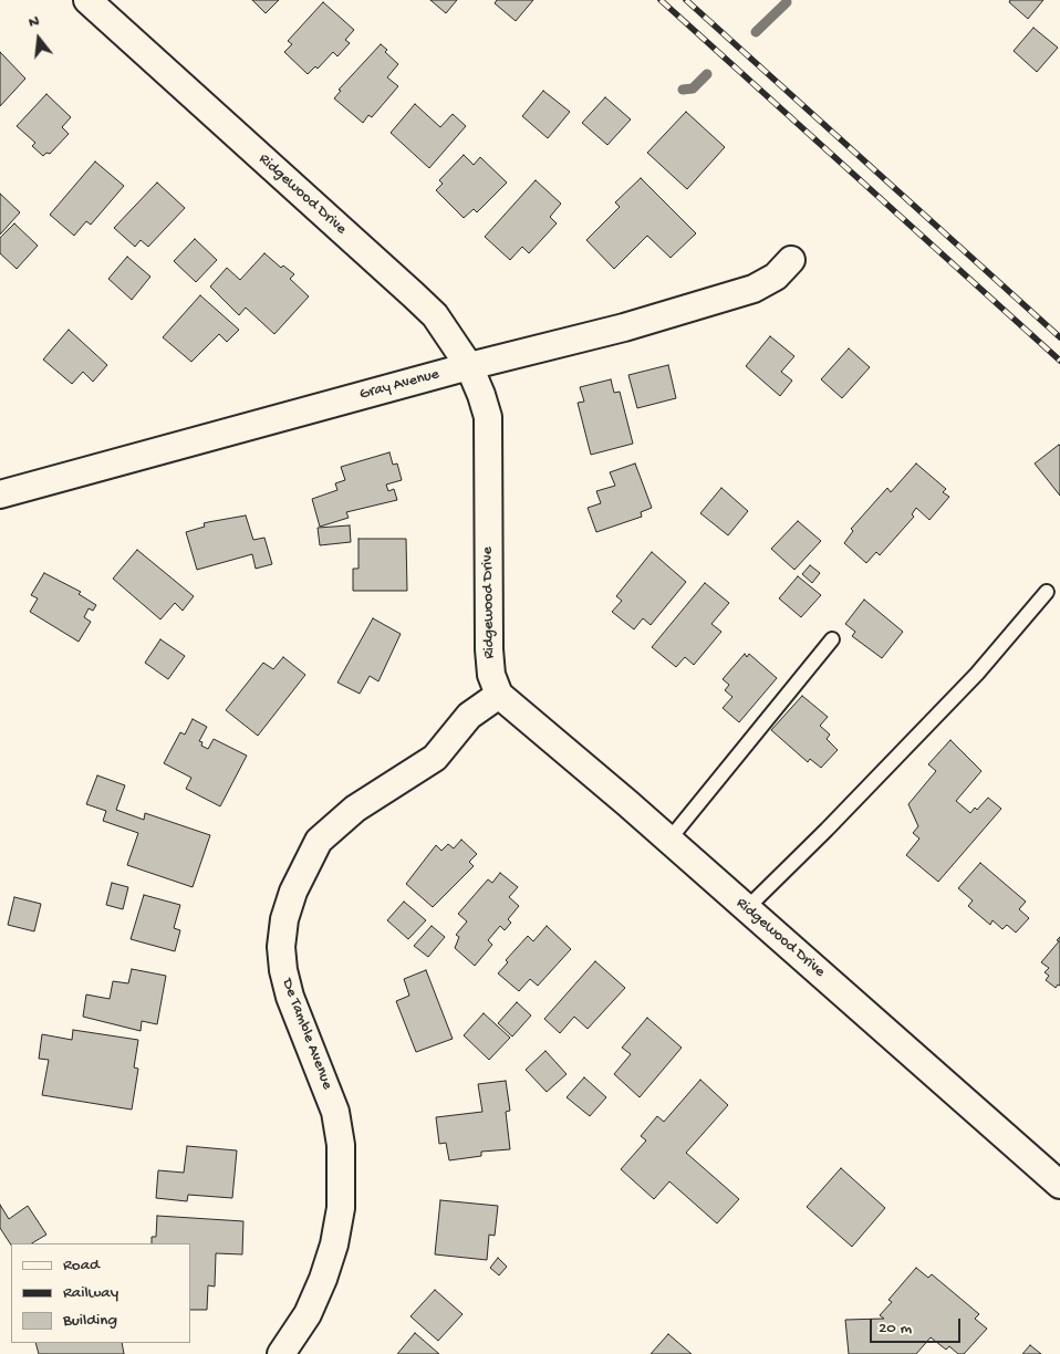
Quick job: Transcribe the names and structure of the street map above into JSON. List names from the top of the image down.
{
  "streets": {
    "street": ["Ridgewood Drive", "Gray Avenue", "De Tamble Avenue"]
  },
  "crossings": [
    ["Ridgewood Drive", "Gray Avenue"],
    ["Ridgewood Drive", "De Tamble Avenue"]
  ],
  "legend": ["Road", "Railway", "Building"],
  "scale_bar": "20 m",
  "north": "top"
}
